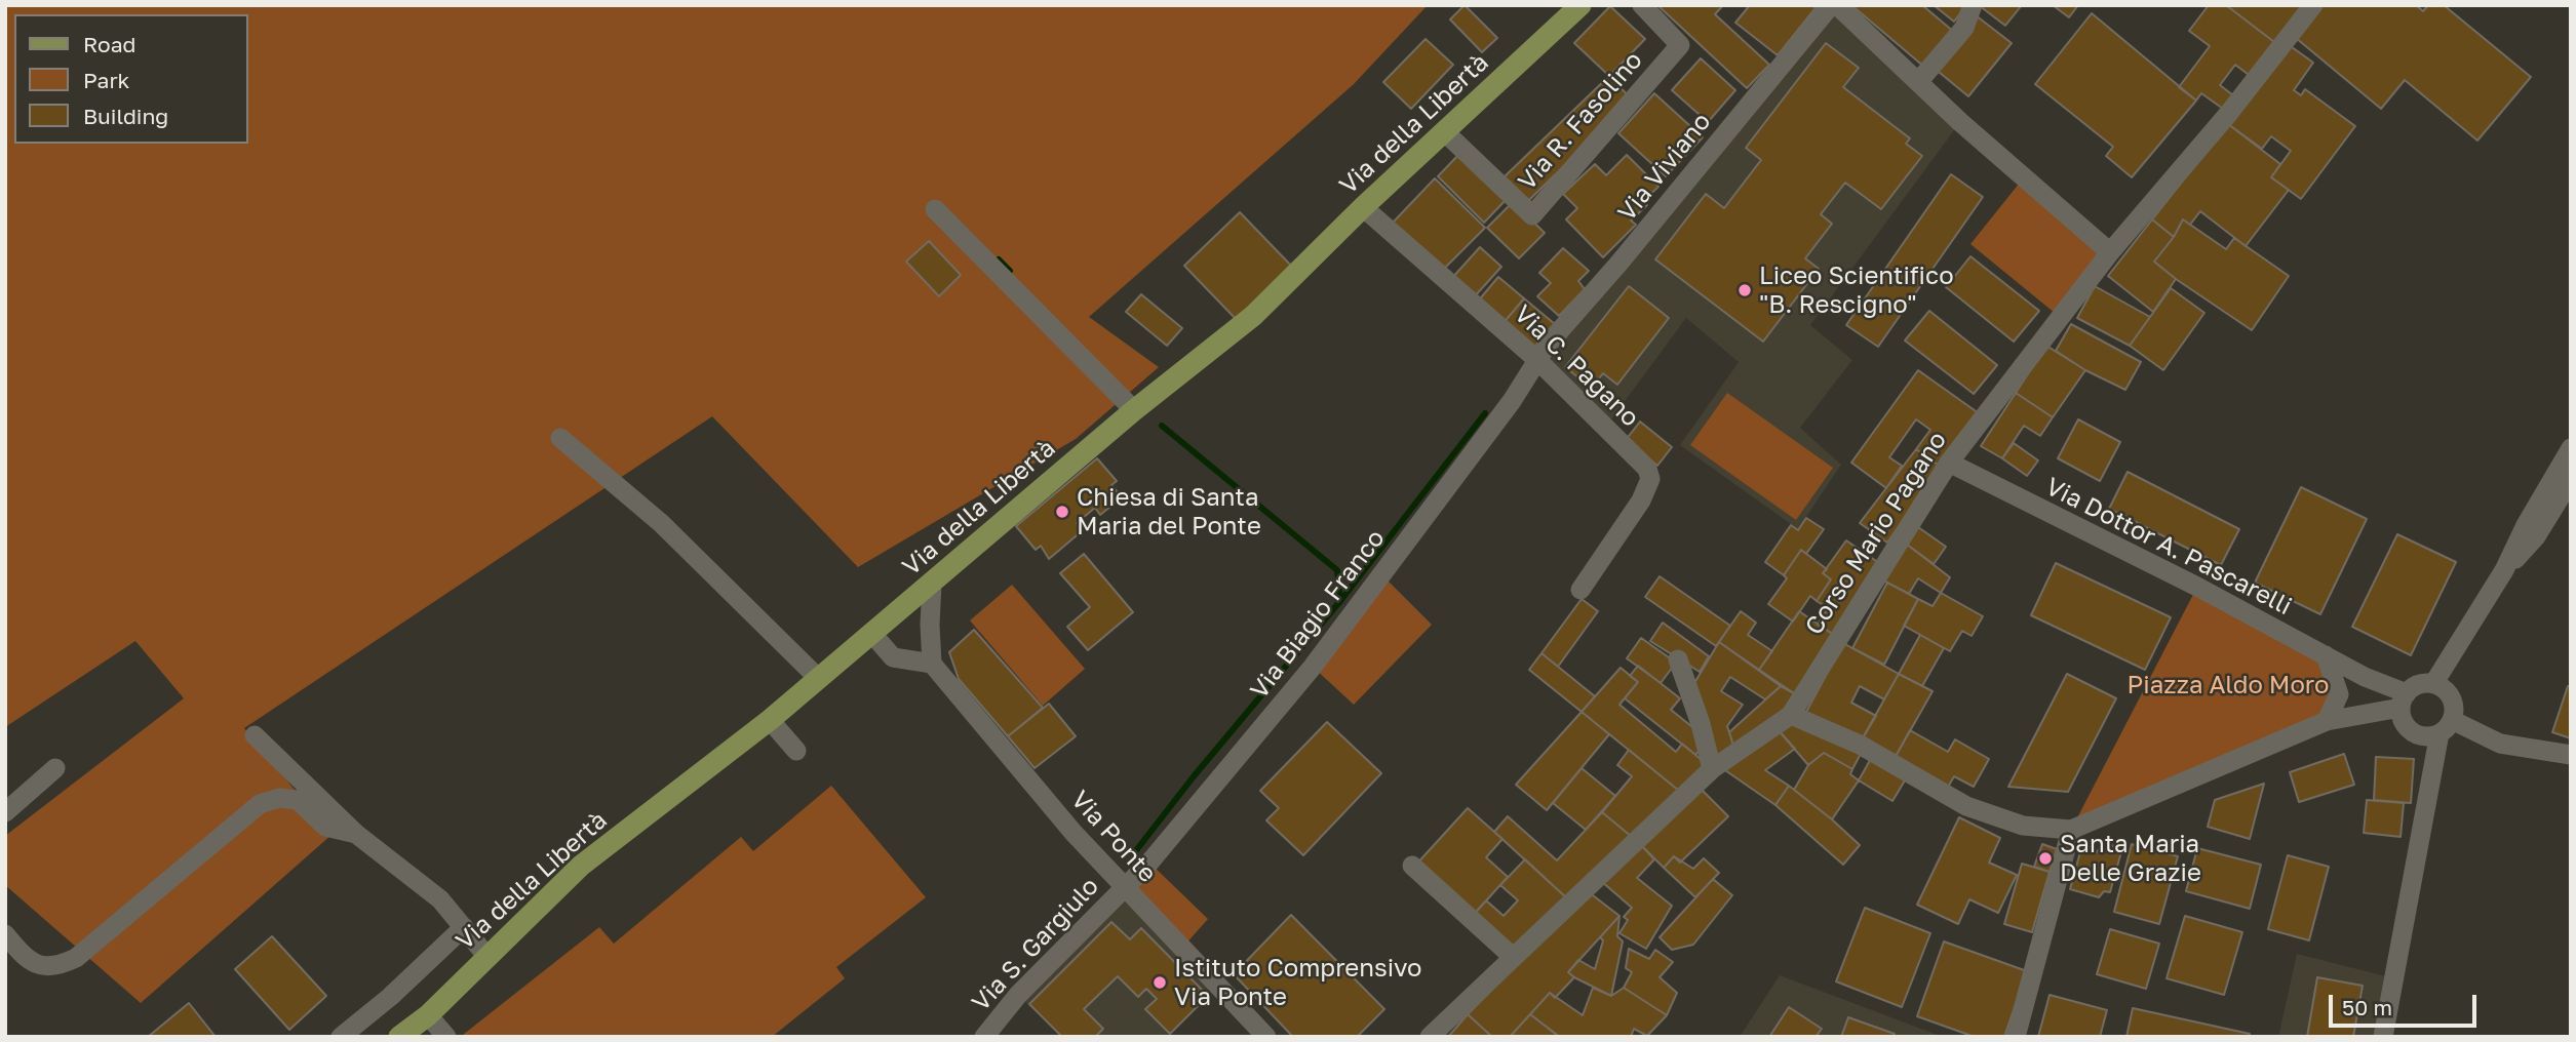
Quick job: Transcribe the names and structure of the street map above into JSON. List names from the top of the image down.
{
  "streets": {
    "main road": ["Via della Libertà"],
    "street": [
      "Via R. Fasolino",
      "Via Viviano",
      "Via C. Pagano",
      "Corso Mario Pagano",
      "Via Dottor A. Pascarelli",
      "Via Biagio Franco",
      "Via Ponte",
      "Via S. Gargiulo"
    ]
  },
  "crossings": [
    ["Via R. Fasolino", "Via della Libertà"],
    ["Via della Libertà", "Via C. Pagano"],
    ["Via Viviano", "Via C. Pagano"],
    ["Via Viviano", "Via Biagio Franco"],
    ["Via C. Pagano", "Via Biagio Franco"],
    ["Corso Mario Pagano", "Via Dottor A. Pascarelli"],
    ["Via Biagio Franco", "Via Ponte"],
    ["Via Biagio Franco", "Via S. Gargiulo"],
    ["Via Ponte", "Via S. Gargiulo"]
  ],
  "parks": ["Piazza Aldo Moro"],
  "places": [
    "Liceo Scientifico \"B. Rescigno\"",
    "Chiesa di Santa Maria del Ponte",
    "Santa Maria Delle Grazie",
    "Istituto Comprensivo Via Ponte"
  ],
  "legend": ["Road", "Park", "Building"],
  "scale_bar": "50 m"
}
